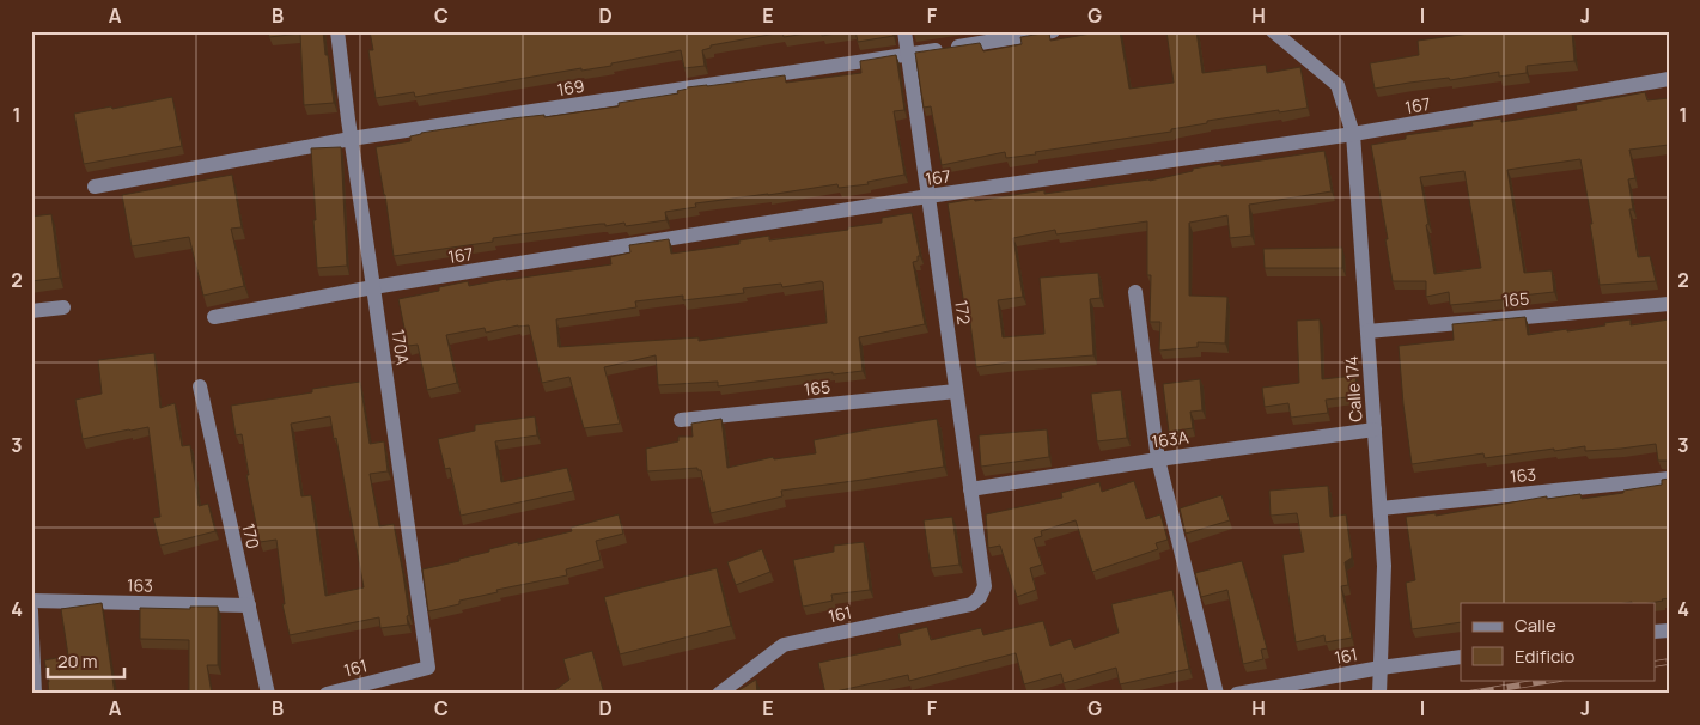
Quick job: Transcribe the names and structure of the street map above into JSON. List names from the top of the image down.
{
  "streets": {
    "street": [
      "169",
      "167",
      "165",
      "172",
      "170A",
      "Calle 174",
      "163A",
      "163",
      "170",
      "161"
    ]
  },
  "crossings": [
    ["169", "172"],
    ["169", "170A"],
    ["167", "172"],
    ["167", "170A"],
    ["167", "Calle 174"],
    ["165", "172"],
    ["165", "Calle 174"],
    ["172", "163A"],
    ["172", "161"],
    ["170A", "161"],
    ["Calle 174", "163A"],
    ["Calle 174", "163"],
    ["Calle 174", "161"],
    ["163", "170"]
  ],
  "legend": ["Calle", "Edificio"],
  "scale_bar": "20 m",
  "grid": {
    "columns": [
      "A",
      "B",
      "C",
      "D",
      "E",
      "F",
      "G",
      "H",
      "I",
      "J"
    ],
    "rows": [
      "1",
      "2",
      "3",
      "4"
    ]
  }
}
